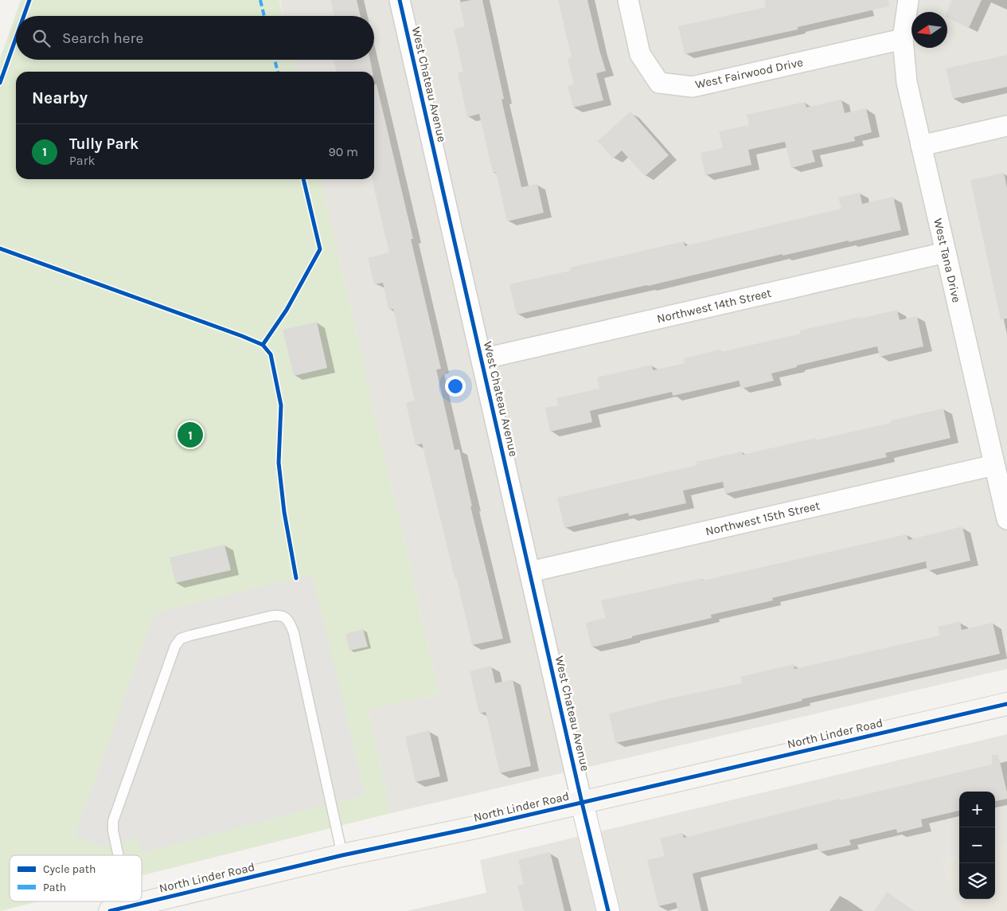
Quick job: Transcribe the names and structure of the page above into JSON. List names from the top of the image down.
{
  "streets": {
    "main road": ["North Linder Road"],
    "street": [
      "West Fairwood Drive",
      "West Chateau Avenue",
      "West Tana Drive",
      "Northwest 14th Street",
      "Northwest 15th Street"
    ]
  },
  "crossings": [
    ["West Fairwood Drive", "West Tana Drive"],
    ["West Chateau Avenue", "Northwest 14th Street"],
    ["West Chateau Avenue", "Northwest 15th Street"],
    ["West Chateau Avenue", "North Linder Road"],
    ["West Tana Drive", "Northwest 14th Street"],
    ["West Tana Drive", "Northwest 15th Street"]
  ],
  "legend": ["Cycle path", "Path"],
  "north": "left",
  "page": {
    "search": "Search here",
    "heading": "Nearby",
    "list": [
      {
        "mark": "1",
        "name": "Tully Park",
        "note": "Park",
        "value": "90 m"
      }
    ],
    "pins": "1",
    "map_buttons": ["+", "−"]
  }
}
